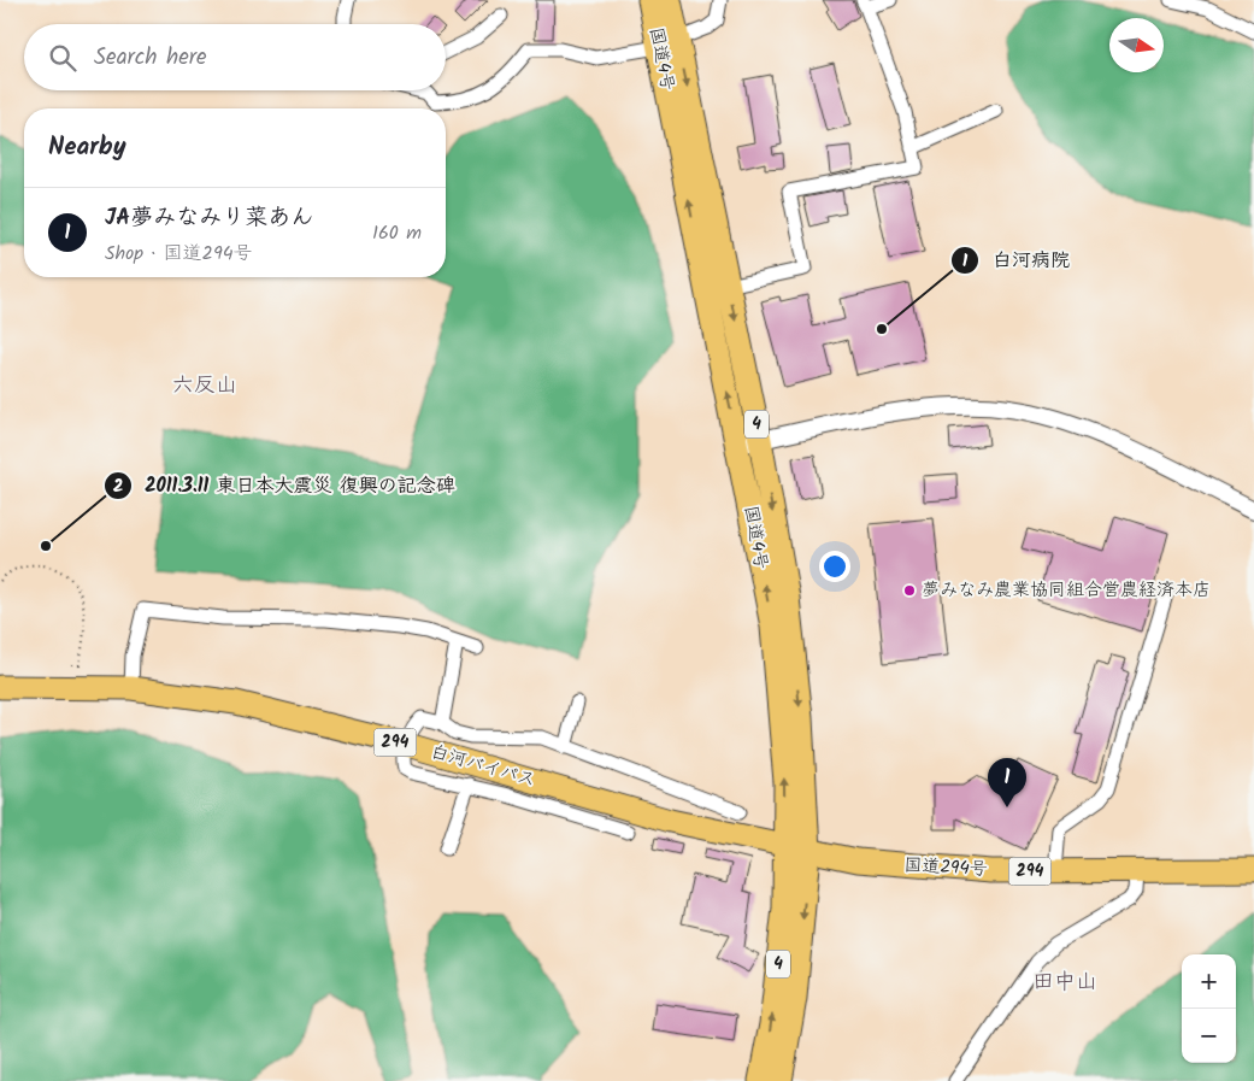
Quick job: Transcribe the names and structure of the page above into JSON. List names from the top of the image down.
{
  "streets": {
    "highway": [
      "国道4号",
      "4",
      "294",
      "白河バイパス",
      "国道294号"
    ]
  },
  "crossings": [
    ["国道4号", "白河バイパス"],
    ["国道4号", "国道294号"],
    ["白河バイパス", "国道294号"]
  ],
  "districts": ["六反山", "田中山"],
  "places": ["白河病院", "2011.3.11 東日本大震災 復興の記念碑", "夢みなみ農業協同組合営農経済本店"],
  "north": "right",
  "page": {
    "search": "Search here",
    "heading": "Nearby",
    "list": [
      {
        "mark": "1",
        "name": "JA夢みなみり菜あん",
        "note": "Shop · 国道294号",
        "value": "160 m"
      }
    ],
    "pins": "1",
    "map_buttons": ["+", "−"]
  }
}
